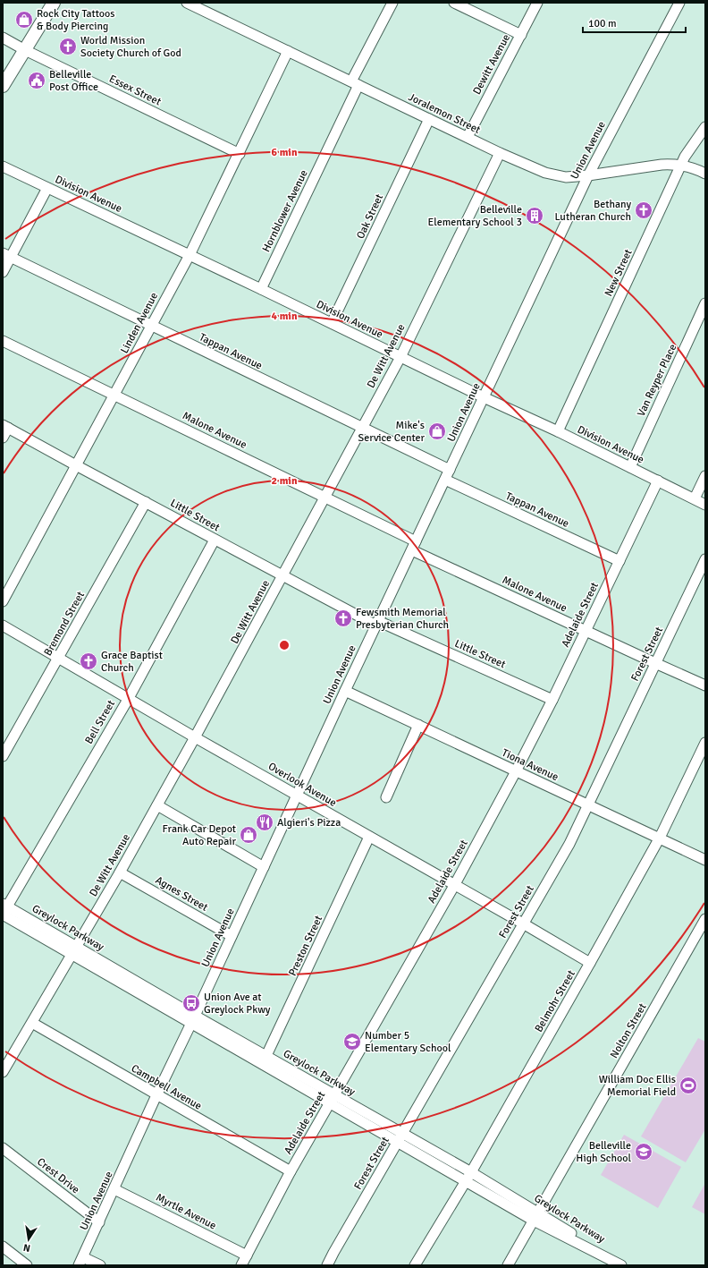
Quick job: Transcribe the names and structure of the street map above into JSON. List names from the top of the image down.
{
  "streets": {
    "street": [
      "Dewitt Avenue",
      "Essex Street",
      "Joralemon Street",
      "Union Avenue",
      "Division Avenue",
      "Hornblower Avenue",
      "Oak Street",
      "New Street",
      "Linden Avenue",
      "Tappan Avenue",
      "De Witt Avenue",
      "Van Reyper Place",
      "Malone Avenue",
      "Little Street",
      "Adelaide Street",
      "Bremond Street",
      "Forest Street",
      "Bell Street",
      "Tiona Avenue",
      "Overlook Avenue",
      "Agnes Street",
      "Greylock Parkway",
      "Preston Street",
      "Belmohr Street",
      "Nolton Street",
      "Campbell Avenue",
      "Crest Drive",
      "Myrtle Avenue"
    ]
  },
  "crossings": [
    ["Dewitt Avenue", "Joralemon Street"],
    ["Essex Street", "Linden Avenue"],
    ["Joralemon Street", "Union Avenue"],
    ["Joralemon Street", "Hornblower Avenue"],
    ["Joralemon Street", "Oak Street"],
    ["Joralemon Street", "New Street"],
    ["Joralemon Street", "Linden Avenue"],
    ["Joralemon Street", "De Witt Avenue"],
    ["Union Avenue", "Division Avenue"],
    ["Union Avenue", "Tappan Avenue"],
    ["Union Avenue", "Malone Avenue"],
    ["Union Avenue", "Little Street"],
    ["Union Avenue", "Tiona Avenue"],
    ["Union Avenue", "Overlook Avenue"],
    ["Union Avenue", "Agnes Street"],
    ["Union Avenue", "Greylock Parkway"],
    ["Union Avenue", "Campbell Avenue"],
    ["Union Avenue", "Crest Drive"],
    ["Union Avenue", "Myrtle Avenue"],
    ["Division Avenue", "Hornblower Avenue"],
    ["Division Avenue", "Oak Street"],
    ["Division Avenue", "New Street"],
    ["Division Avenue", "Linden Avenue"],
    ["Division Avenue", "De Witt Avenue"],
    ["Division Avenue", "Van Reyper Place"],
    ["Division Avenue", "Adelaide Street"],
    ["Linden Avenue", "Tappan Avenue"],
    ["Linden Avenue", "Malone Avenue"],
    ["Linden Avenue", "Little Street"],
    ["Tappan Avenue", "De Witt Avenue"],
    ["Tappan Avenue", "Adelaide Street"],
    ["De Witt Avenue", "Malone Avenue"],
    ["De Witt Avenue", "Little Street"],
    ["De Witt Avenue", "Overlook Avenue"],
    ["De Witt Avenue", "Agnes Street"],
    ["De Witt Avenue", "Greylock Parkway"],
    ["De Witt Avenue", "Campbell Avenue"],
    ["Malone Avenue", "Adelaide Street"],
    ["Malone Avenue", "Forest Street"],
    ["Little Street", "Adelaide Street"],
    ["Little Street", "Bremond Street"],
    ["Little Street", "Bell Street"],
    ["Adelaide Street", "Tiona Avenue"],
    ["Adelaide Street", "Overlook Avenue"],
    ["Adelaide Street", "Greylock Parkway"],
    ["Adelaide Street", "Campbell Avenue"],
    ["Adelaide Street", "Myrtle Avenue"],
    ["Bremond Street", "Overlook Avenue"],
    ["Forest Street", "Tiona Avenue"],
    ["Forest Street", "Overlook Avenue"],
    ["Forest Street", "Greylock Parkway"],
    ["Bell Street", "Overlook Avenue"],
    ["Bell Street", "Greylock Parkway"],
    ["Tiona Avenue", "Belmohr Street"],
    ["Overlook Avenue", "Preston Street"],
    ["Overlook Avenue", "Belmohr Street"],
    ["Greylock Parkway", "Preston Street"],
    ["Greylock Parkway", "Belmohr Street"],
    ["Greylock Parkway", "Nolton Street"]
  ],
  "places": {
    "shop": ["Rock City Tattoos & Body Piercing", "Mike's Service Center", "Frank Car Depot Auto Repair"],
    "church": [
      "World Mission Society Church of God",
      "Bethany Lutheran Church",
      "Fewsmith Memorial Presbyterian Church",
      "Grace Baptist Church"
    ],
    "public building": ["Belleville Post Office"],
    "building": ["Belleville Elementary School 3"],
    "restaurant": ["Algieri's Pizza"],
    "bus stop": ["Union Ave at Greylock Pkwy"],
    "school or university": ["Number 5 Elementary School", "Belleville High School"],
    "sports": ["William Doc Ellis Memorial Field"]
  },
  "scale_bar": "100 m",
  "north": "bottom",
  "rings": ["6 min", "4 min", "2 min"]
}
